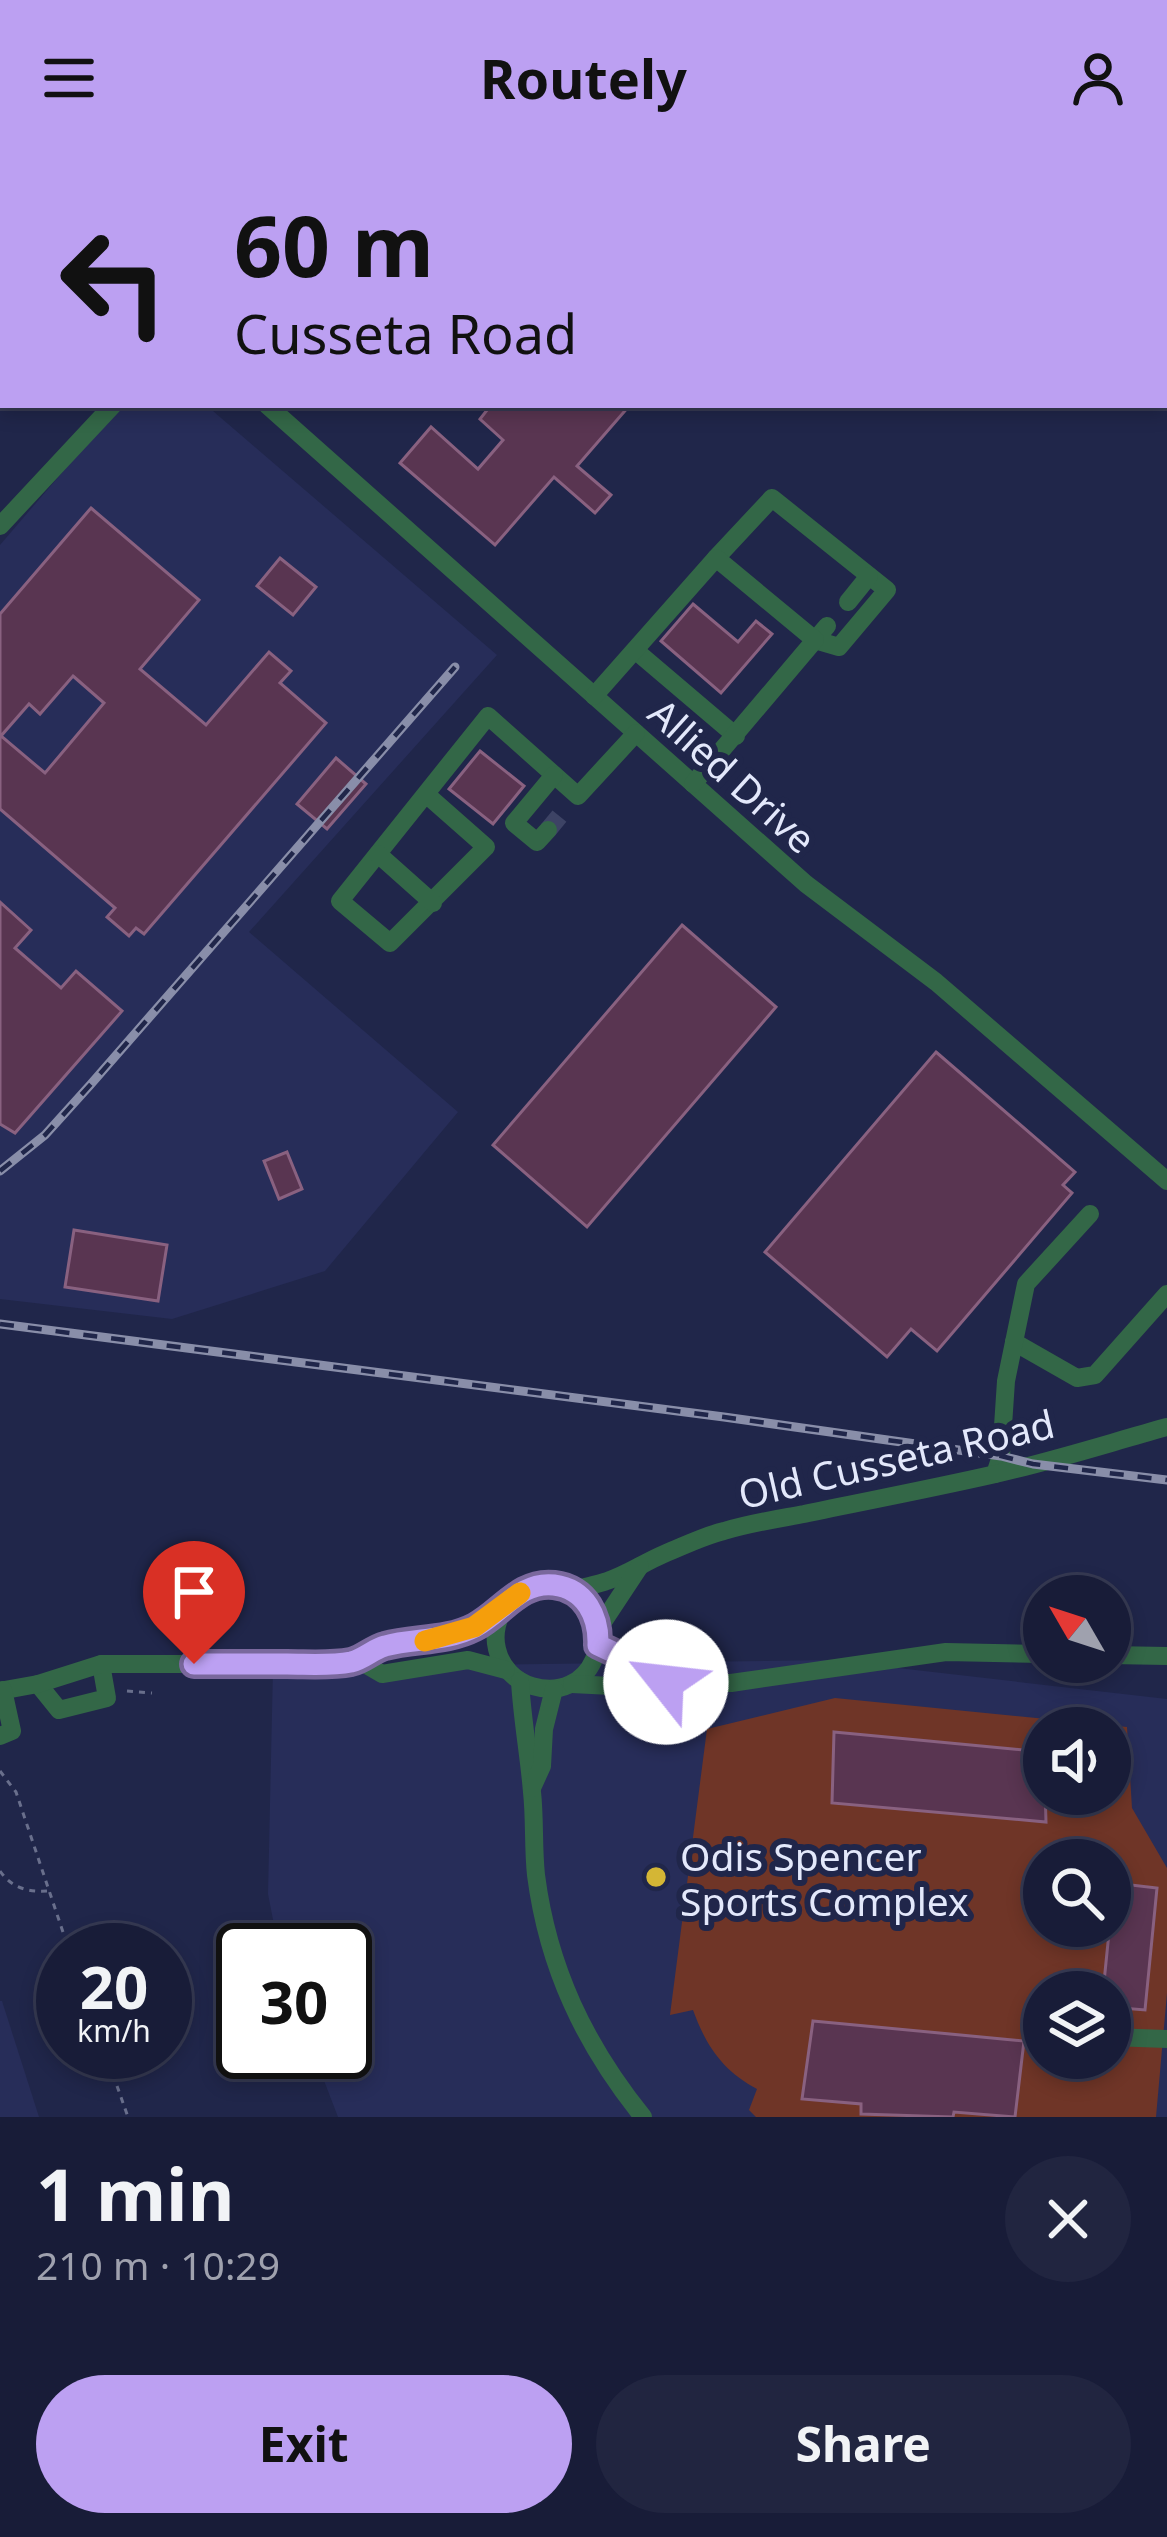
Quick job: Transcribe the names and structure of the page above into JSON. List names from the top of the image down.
{
  "streets": {
    "street": ["Allied Drive", "Old Cusseta Road"]
  },
  "places": ["Odis Spencer Sports Complex"],
  "north": "top left",
  "page": {
    "header": "Routely",
    "turn": ["60 m", "Cusseta Road"],
    "speed": "20 km/h",
    "limit": "30",
    "heading": ["1 min", "210 m · 10:29"],
    "buttons": ["Exit", "Share"]
  }
}
